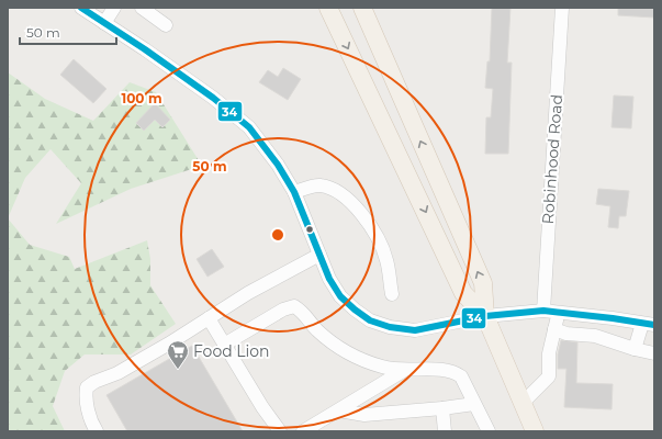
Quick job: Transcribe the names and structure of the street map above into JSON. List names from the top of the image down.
{
  "streets": {
    "street": ["Robinhood Road"]
  },
  "places": {
    "supermarket": ["Food Lion"]
  },
  "lines": ["transit line 34"],
  "scale_bar": "50 m",
  "rings": ["100 m", "50 m"]
}
